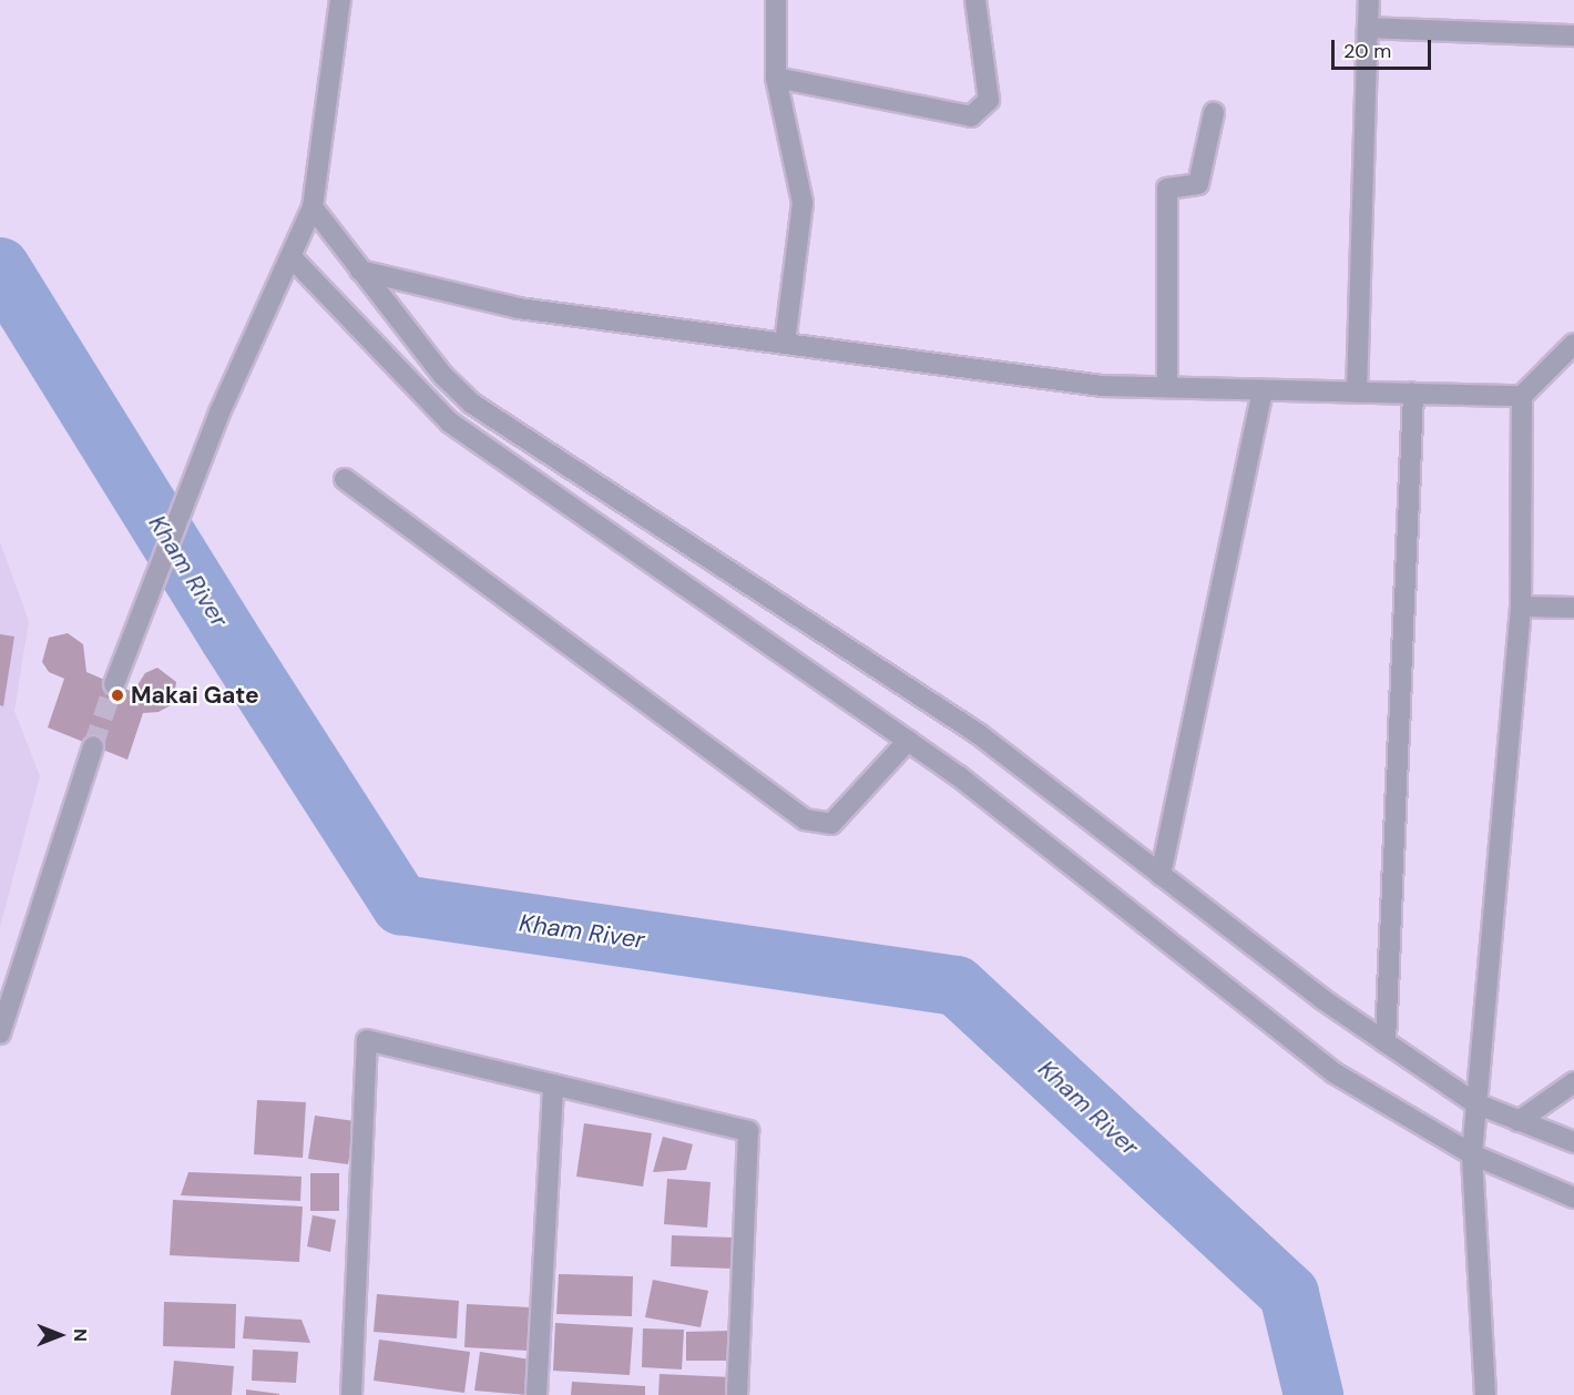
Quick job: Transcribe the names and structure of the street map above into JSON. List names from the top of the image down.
{
  "water": ["Kham River"],
  "places": ["Makai Gate"],
  "scale_bar": "20 m",
  "north": "right"
}
